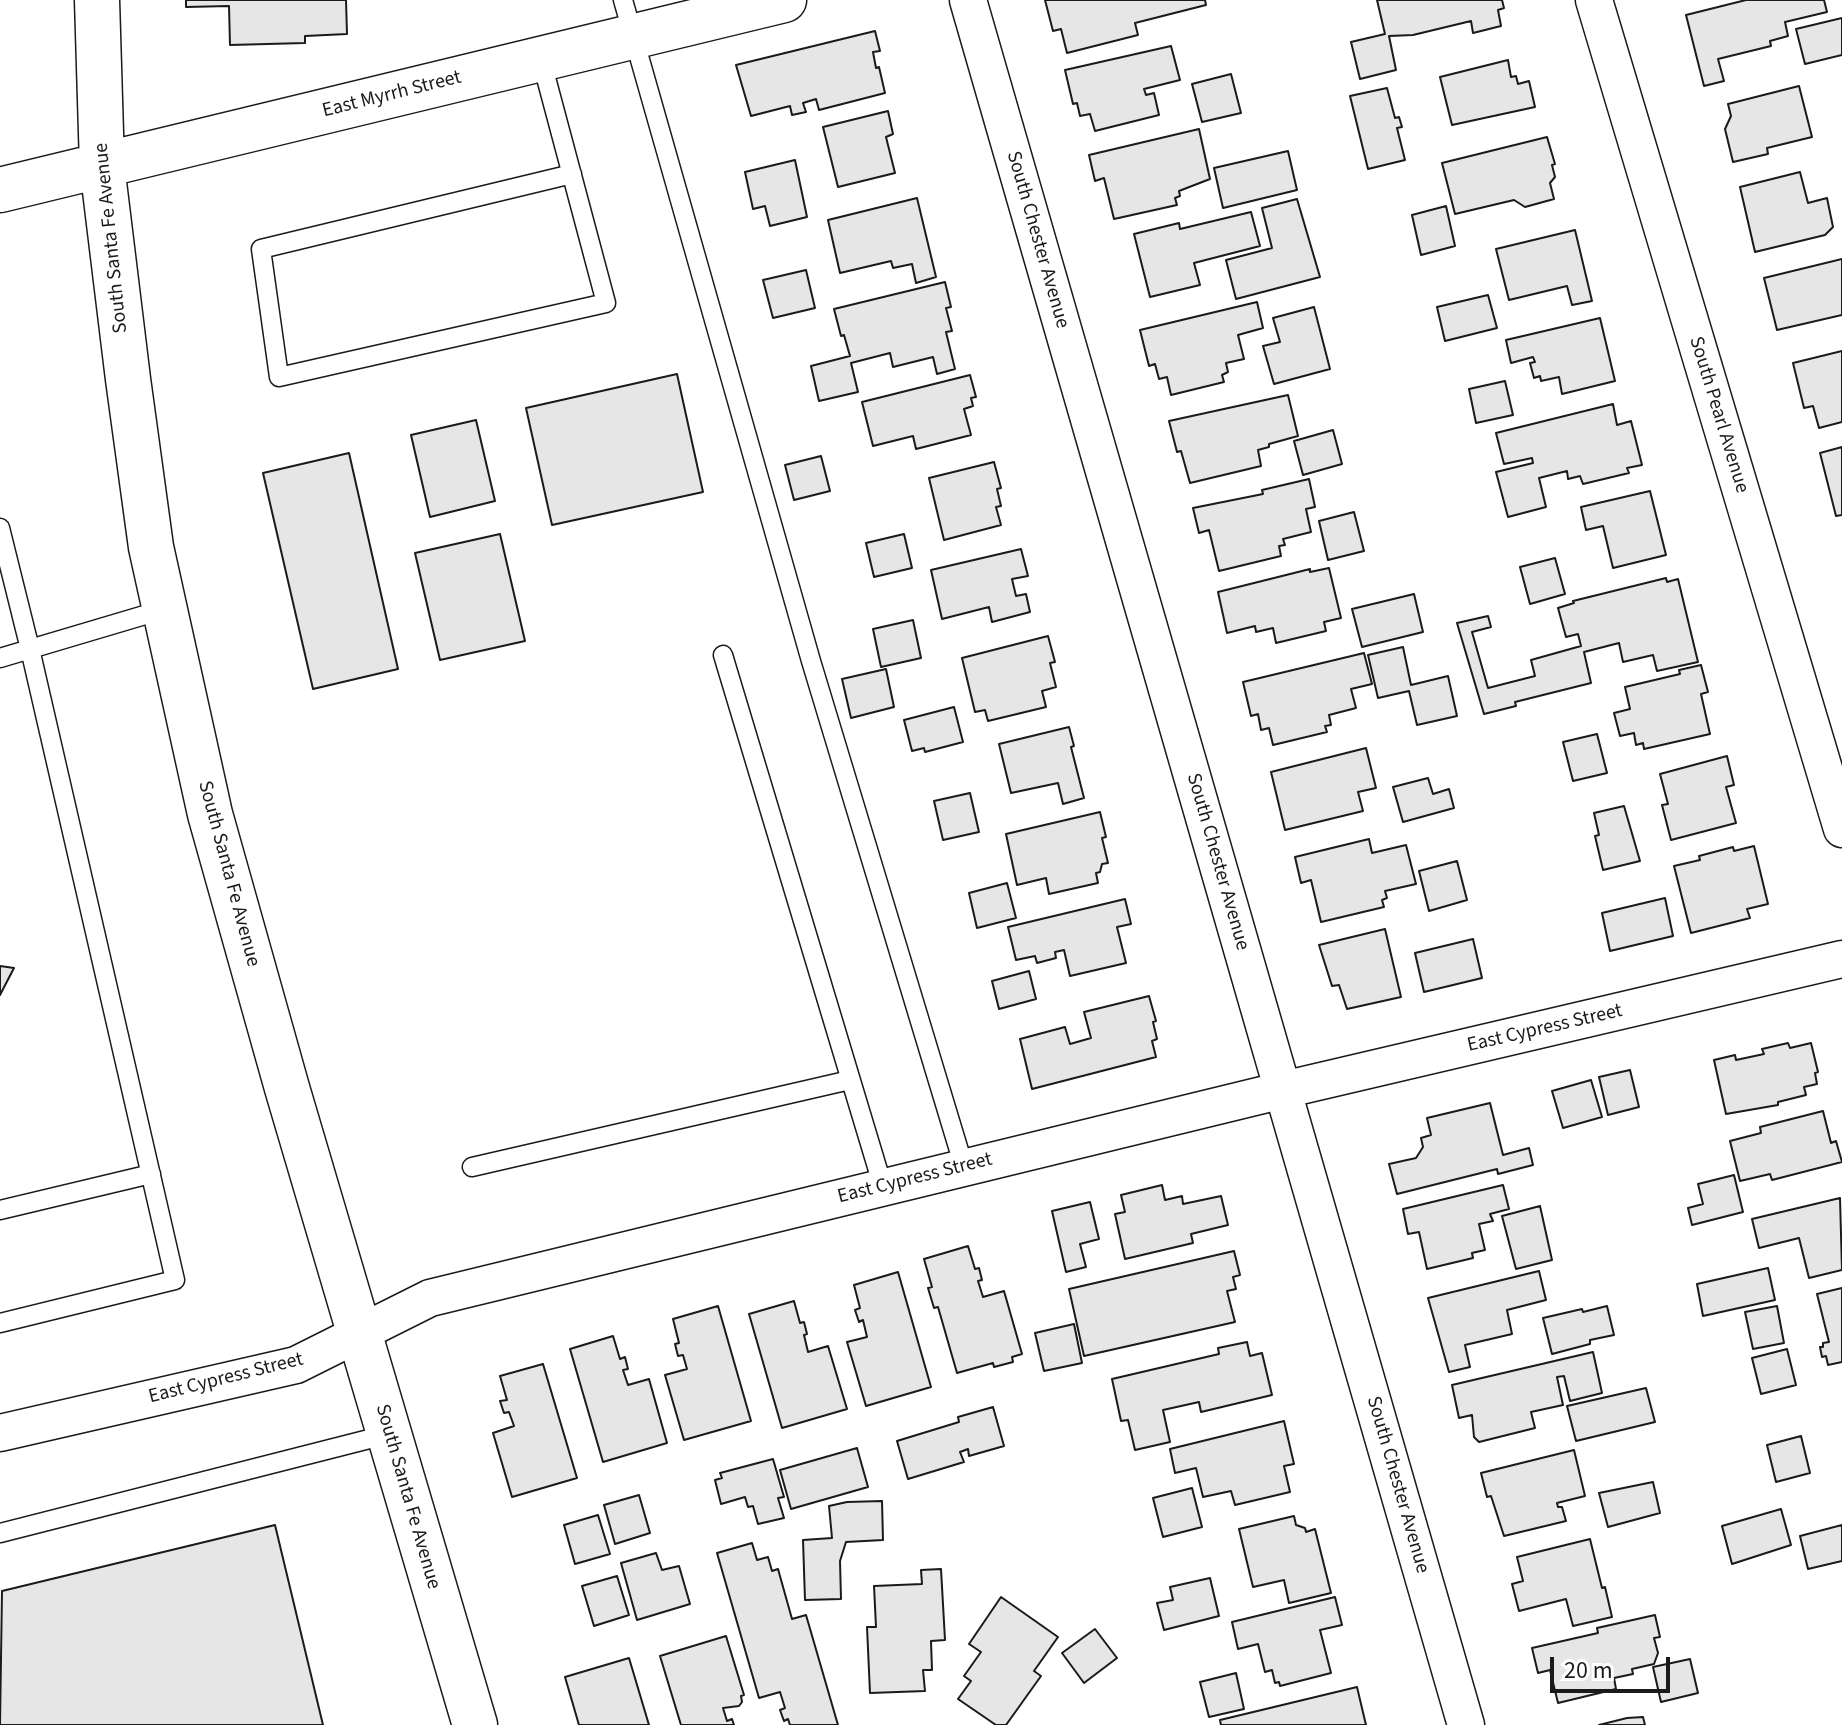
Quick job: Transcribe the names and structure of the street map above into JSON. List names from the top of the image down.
{
  "streets": {
    "main road": ["East Myrrh Street", "South Santa Fe Avenue"],
    "street": ["South Chester Avenue", "South Pearl Avenue", "East Cypress Street"]
  },
  "crossings": [
    ["East Myrrh Street", "South Santa Fe Avenue"],
    ["South Santa Fe Avenue", "East Cypress Street"],
    ["South Chester Avenue", "East Cypress Street"]
  ],
  "scale_bar": "20 m"
}
